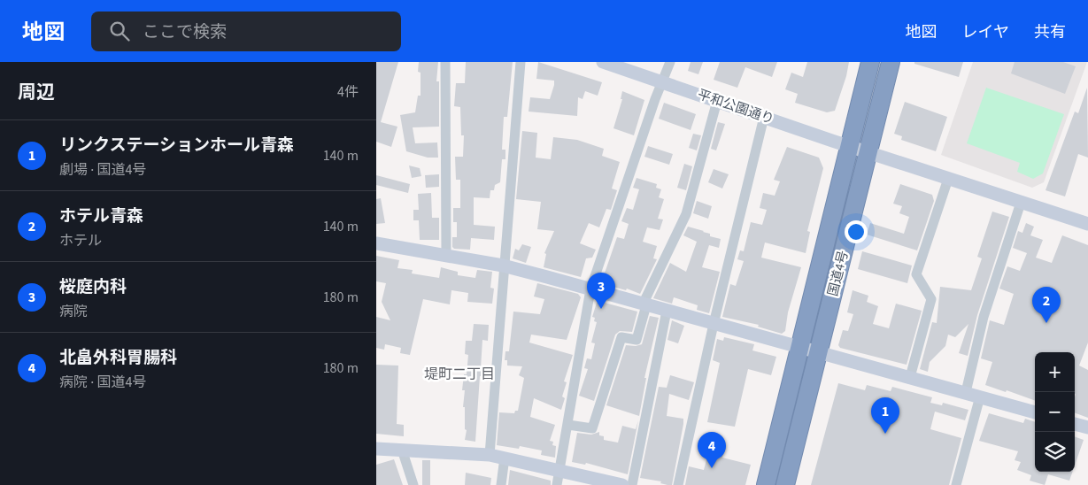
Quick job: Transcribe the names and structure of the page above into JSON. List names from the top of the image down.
{
  "streets": {
    "highway": ["国道4号"],
    "street": ["平和公園通り"]
  },
  "crossings": [
    ["平和公園通り", "国道4号"]
  ],
  "districts": ["堤町二丁目"],
  "page": {
    "header": "地図",
    "search": "ここで検索",
    "nav": ["地図", "レイヤ", "共有"],
    "heading": ["周辺", "4件"],
    "list": [
      {
        "mark": "1",
        "name": "リンクステーションホール青森",
        "note": "劇場 · 国道4号",
        "value": "140 m"
      },
      {
        "mark": "2",
        "name": "ホテル青森",
        "note": "ホテル",
        "value": "140 m"
      },
      {
        "mark": "3",
        "name": "桜庭内科",
        "note": "病院",
        "value": "180 m"
      },
      {
        "mark": "4",
        "name": "北畠外科胃腸科",
        "note": "病院 · 国道4号",
        "value": "180 m"
      }
    ],
    "pins": [
      "3",
      "2",
      "1",
      "4"
    ],
    "map_buttons": ["+", "−"]
  }
}
